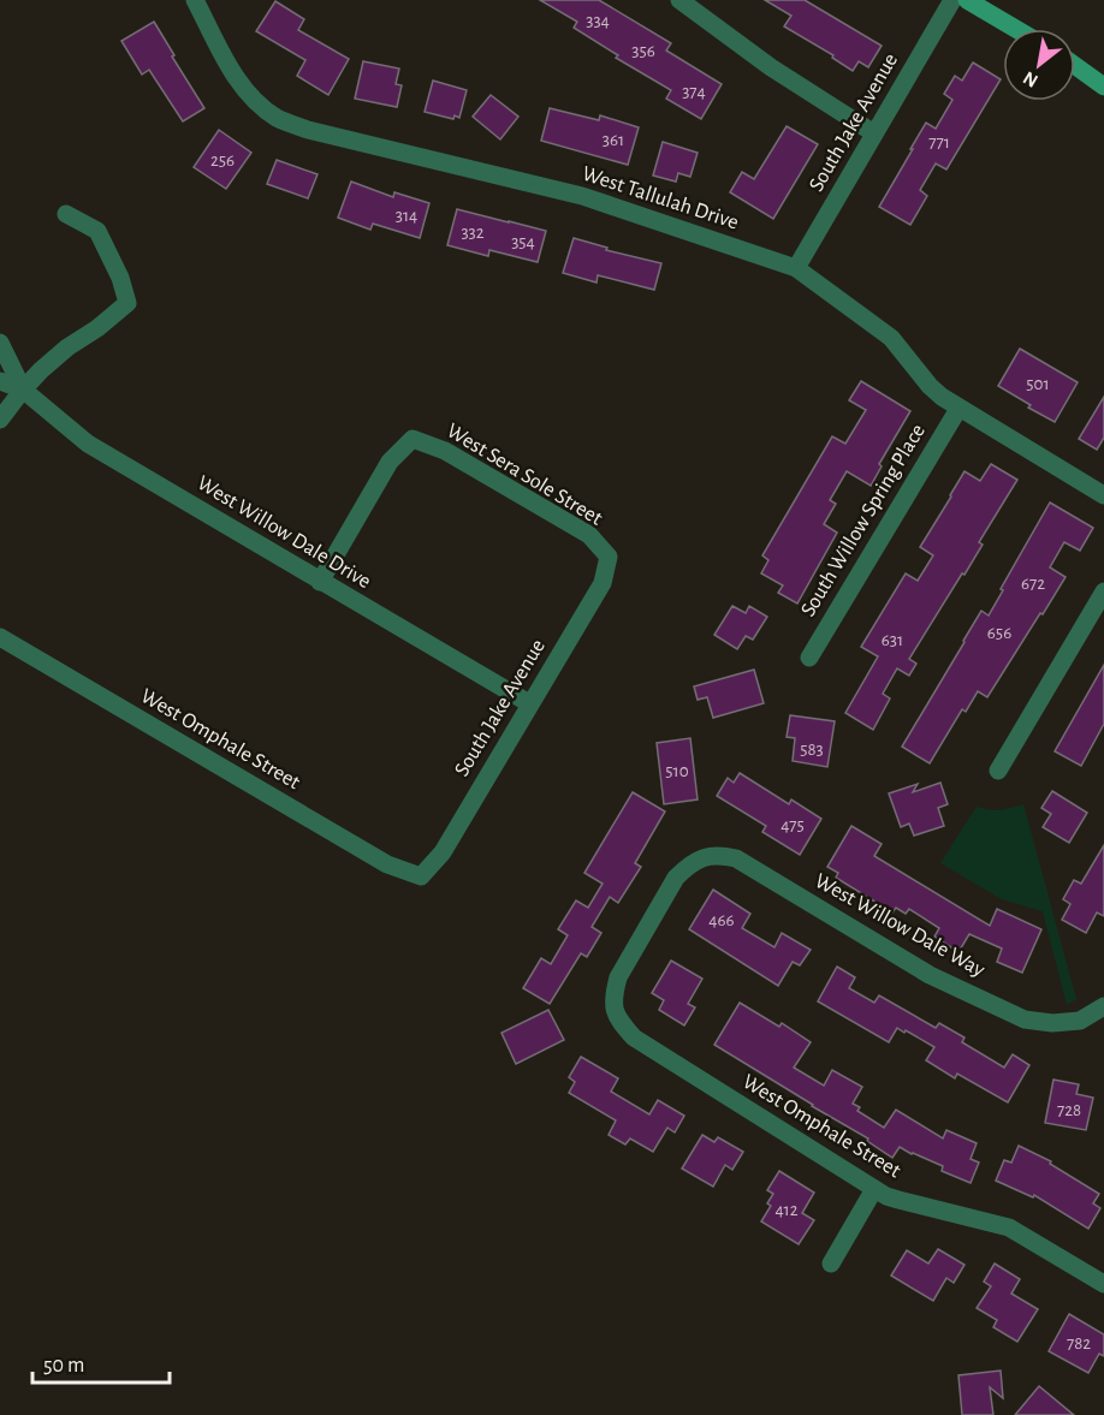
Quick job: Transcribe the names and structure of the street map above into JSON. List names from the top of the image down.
{
  "streets": {
    "street": [
      "South Jake Avenue",
      "West Tallulah Drive",
      "West Sera Sole Street",
      "South Willow Spring Place",
      "West Willow Dale Drive",
      "West Omphale Street",
      "West Willow Dale Way"
    ]
  },
  "crossings": [
    ["South Jake Avenue", "West Tallulah Drive"],
    ["South Jake Avenue", "West Sera Sole Street"],
    ["South Jake Avenue", "West Willow Dale Drive"],
    ["South Jake Avenue", "West Omphale Street"],
    ["West Tallulah Drive", "South Willow Spring Place"],
    ["West Sera Sole Street", "West Willow Dale Drive"],
    ["West Omphale Street", "West Willow Dale Way"]
  ],
  "house_numbers": [
    "334",
    "356",
    "374",
    "361",
    "771",
    "256",
    "314",
    "332",
    "354",
    "501",
    "672",
    "656",
    "631",
    "583",
    "510",
    "475",
    "466",
    "728",
    "412",
    "782"
  ],
  "scale_bar": "50 m",
  "north": "bottom left"
}
